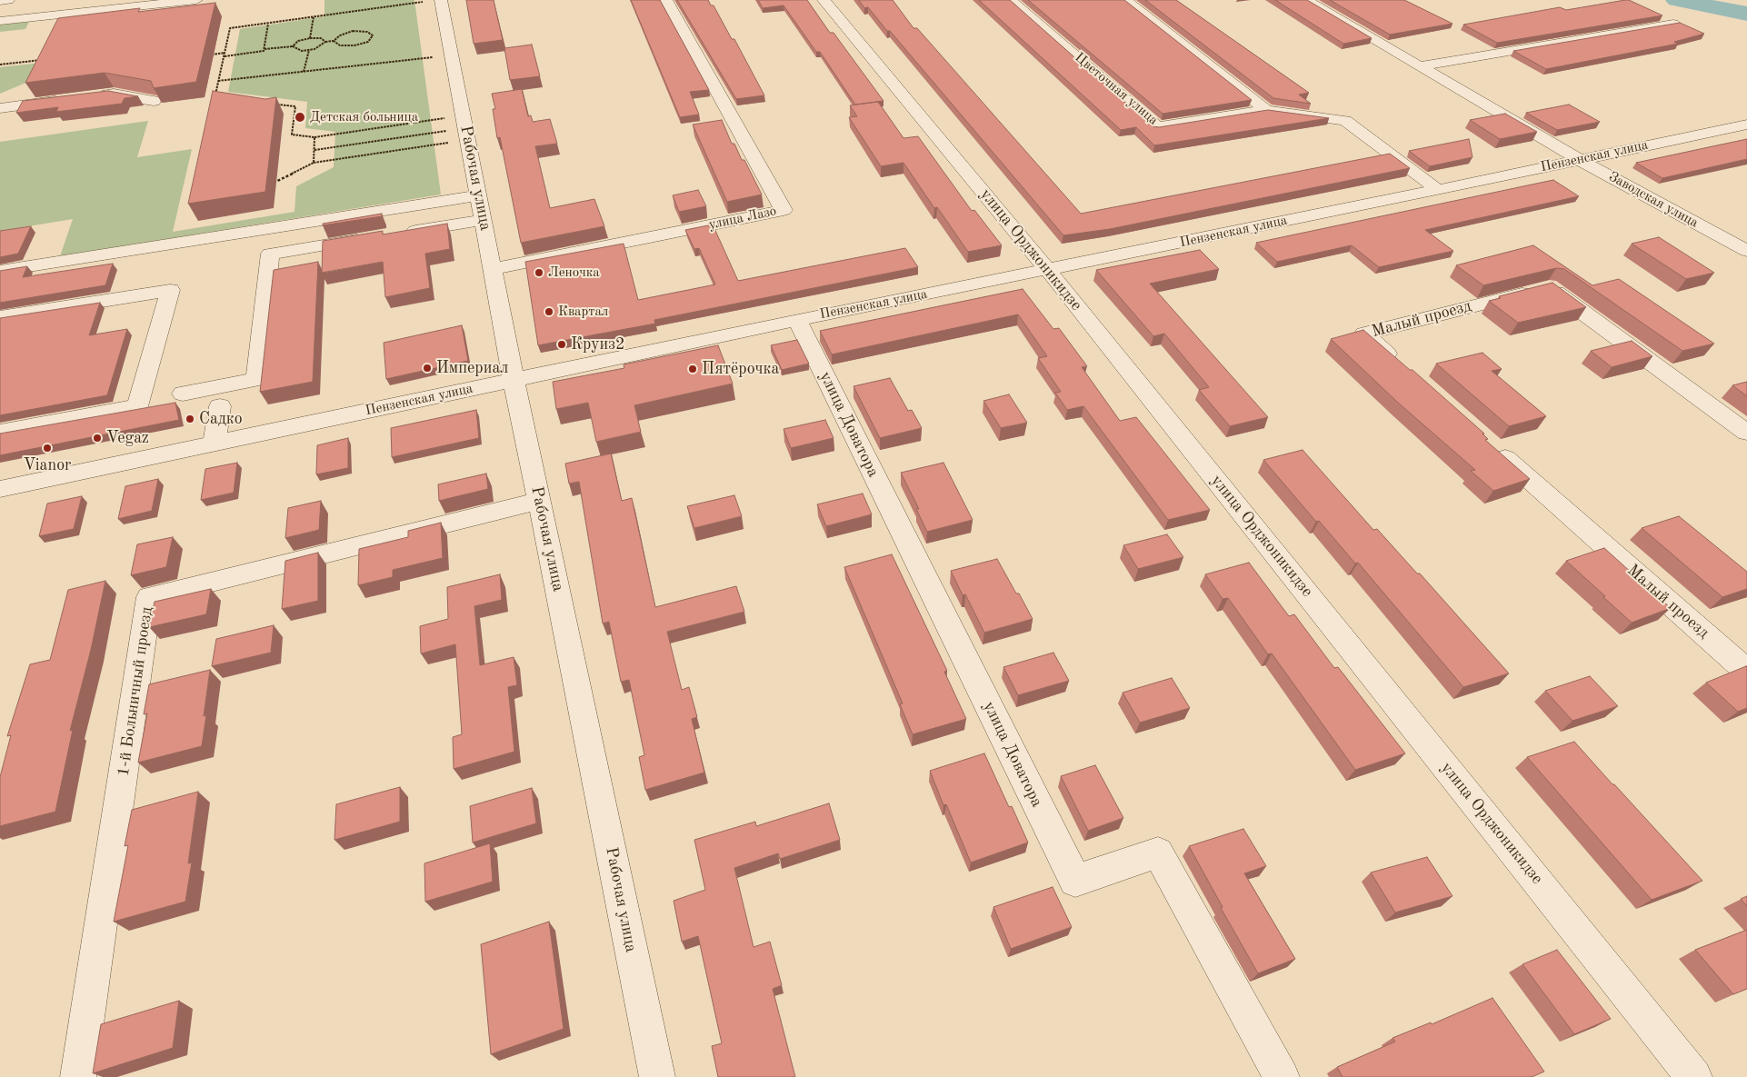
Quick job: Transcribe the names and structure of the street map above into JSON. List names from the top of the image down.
{
  "streets": {
    "street": [
      "Цветочная улица",
      "Пензенская улица",
      "Рабочая улица",
      "Заводская улица",
      "улица Лазо",
      "улица Орджоникидзе",
      "Малый проезд",
      "улица Доватора",
      "1-й Больничный проезд"
    ]
  },
  "crossings": [
    ["Цветочная улица", "Пензенская улица"],
    ["Пензенская улица", "Рабочая улица"],
    ["Пензенская улица", "Заводская улица"],
    ["Пензенская улица", "улица Орджоникидзе"],
    ["Пензенская улица", "улица Доватора"],
    ["Рабочая улица", "улица Лазо"],
    ["Рабочая улица", "1-й Больничный проезд"]
  ],
  "places": [
    "Детская больница",
    "Леночка",
    "Квартал",
    "Круиз2",
    "Империал",
    "Пятёрочка",
    "Садко",
    "Vegaz",
    "Vianor"
  ]
}
